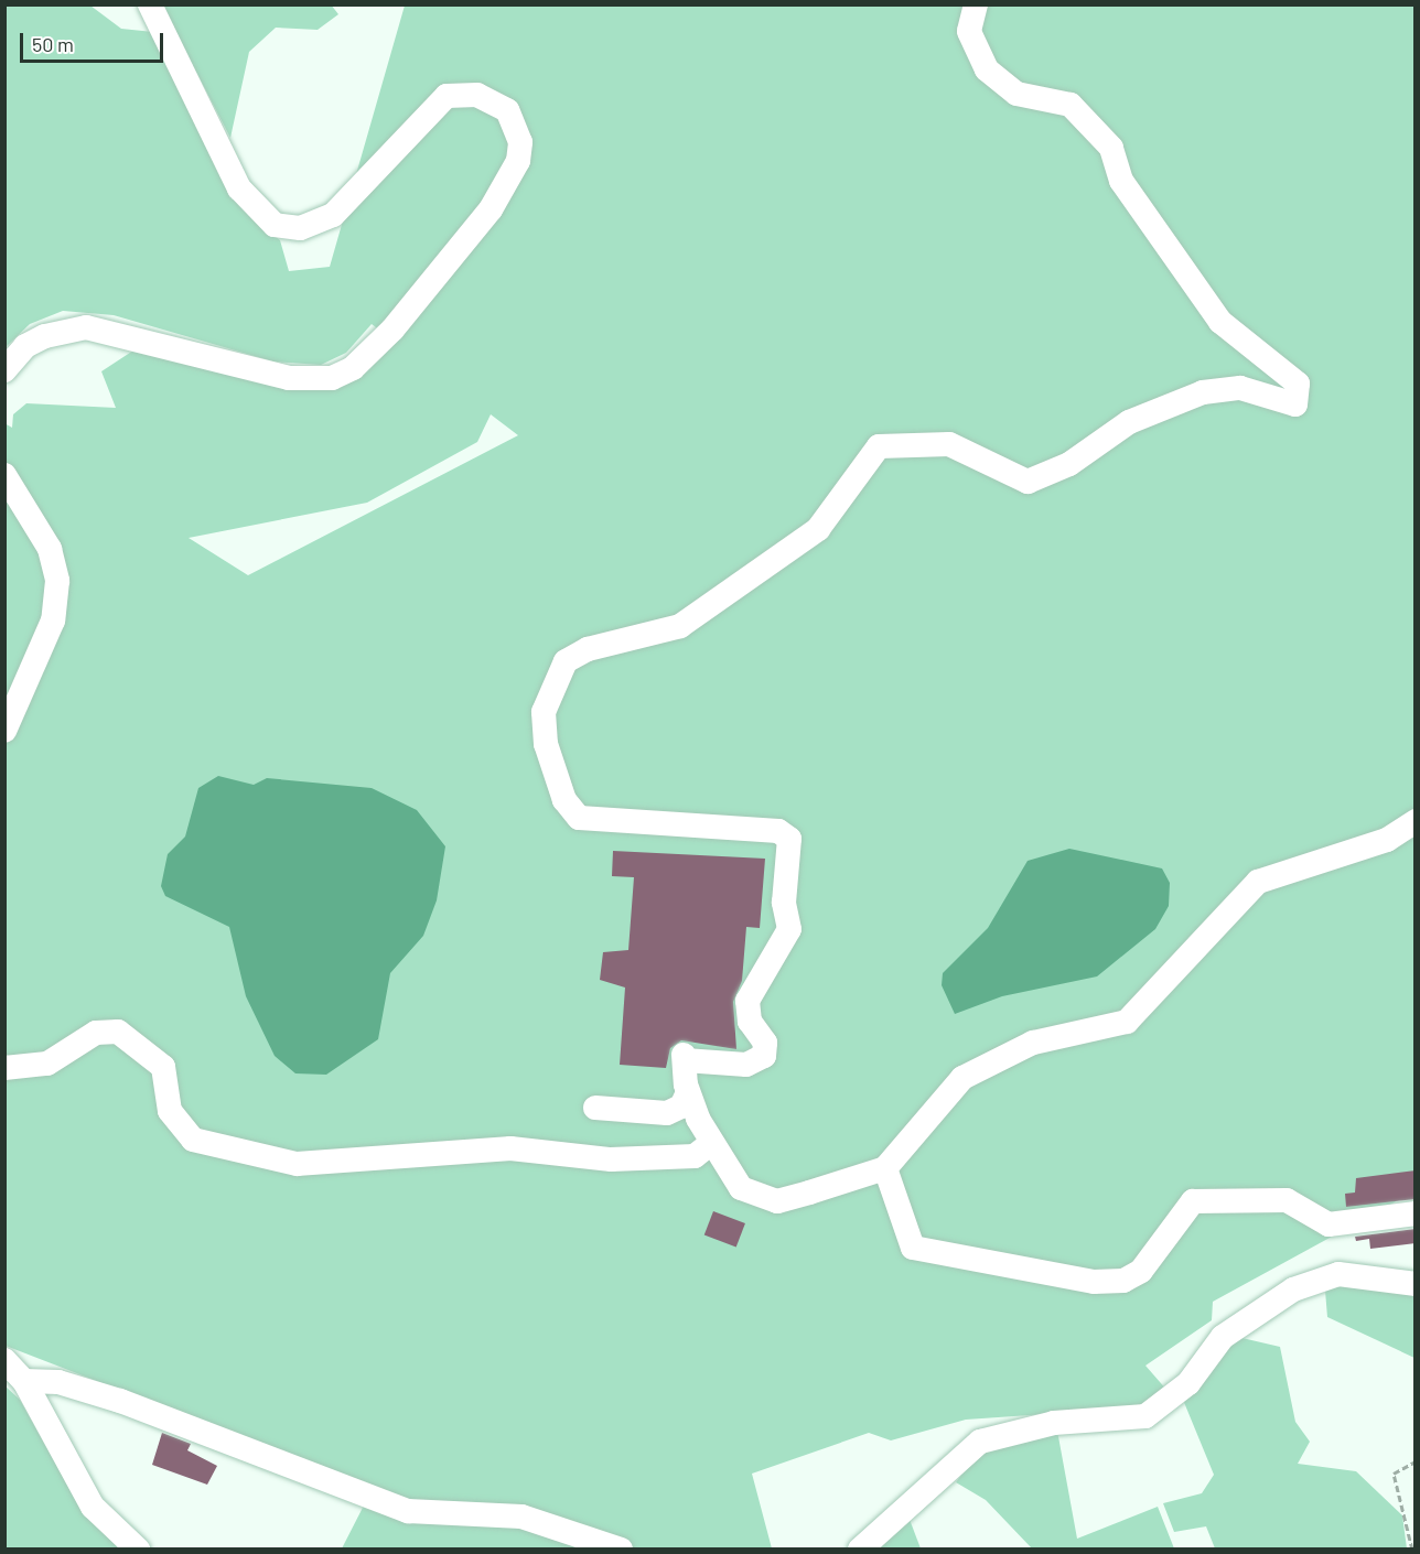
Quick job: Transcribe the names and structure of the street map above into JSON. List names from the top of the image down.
{
  "scale_bar": "50 m"
}
